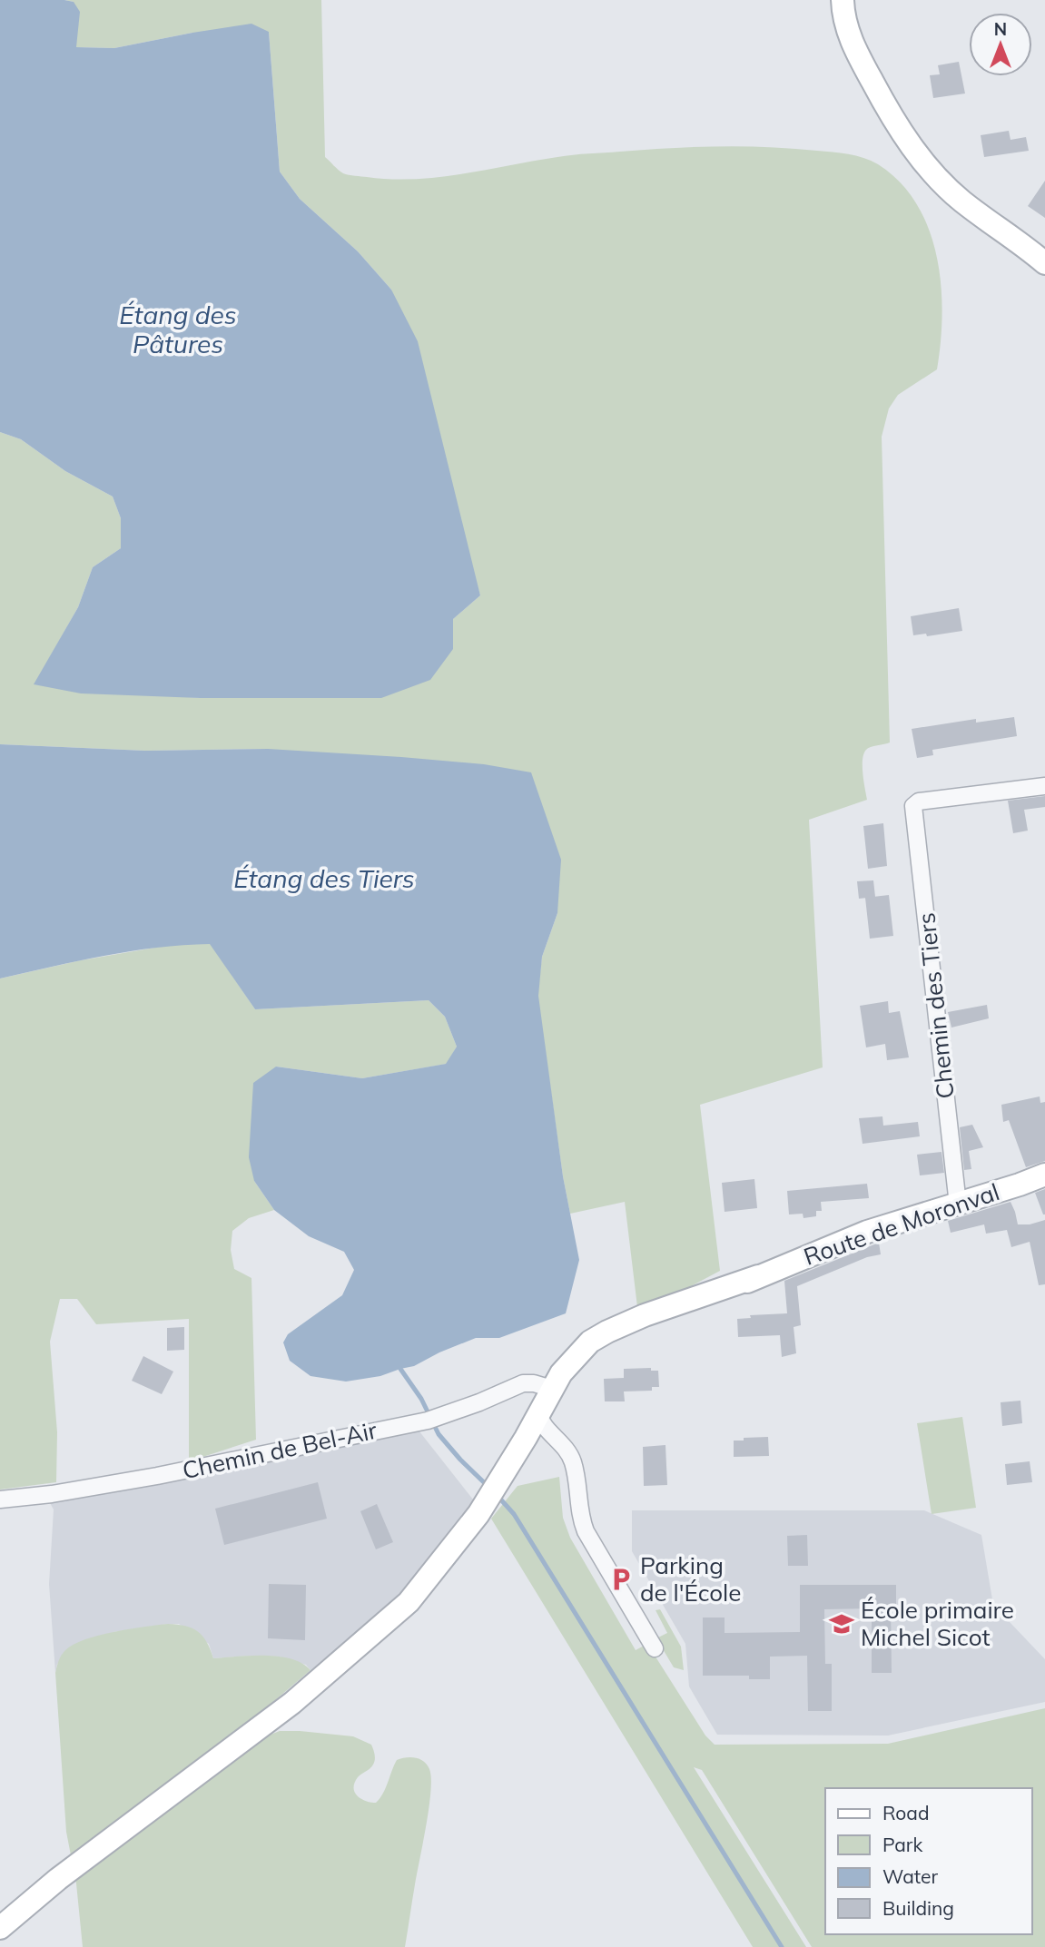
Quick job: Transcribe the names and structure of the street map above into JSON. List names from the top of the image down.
{
  "streets": {
    "street": ["Chemin des Tiers", "Route de Moronval", "Chemin de Bel-Air"]
  },
  "crossings": [
    ["Chemin des Tiers", "Route de Moronval"],
    ["Route de Moronval", "Chemin de Bel-Air"]
  ],
  "water": ["Étang des Pâtures", "Étang des Tiers"],
  "places": {
    "parking": ["Parking de l'École"],
    "school or university": ["École primaire Michel Sicot"]
  },
  "legend": [
    "Road",
    "Park",
    "Water",
    "Building"
  ],
  "north": "top"
}
